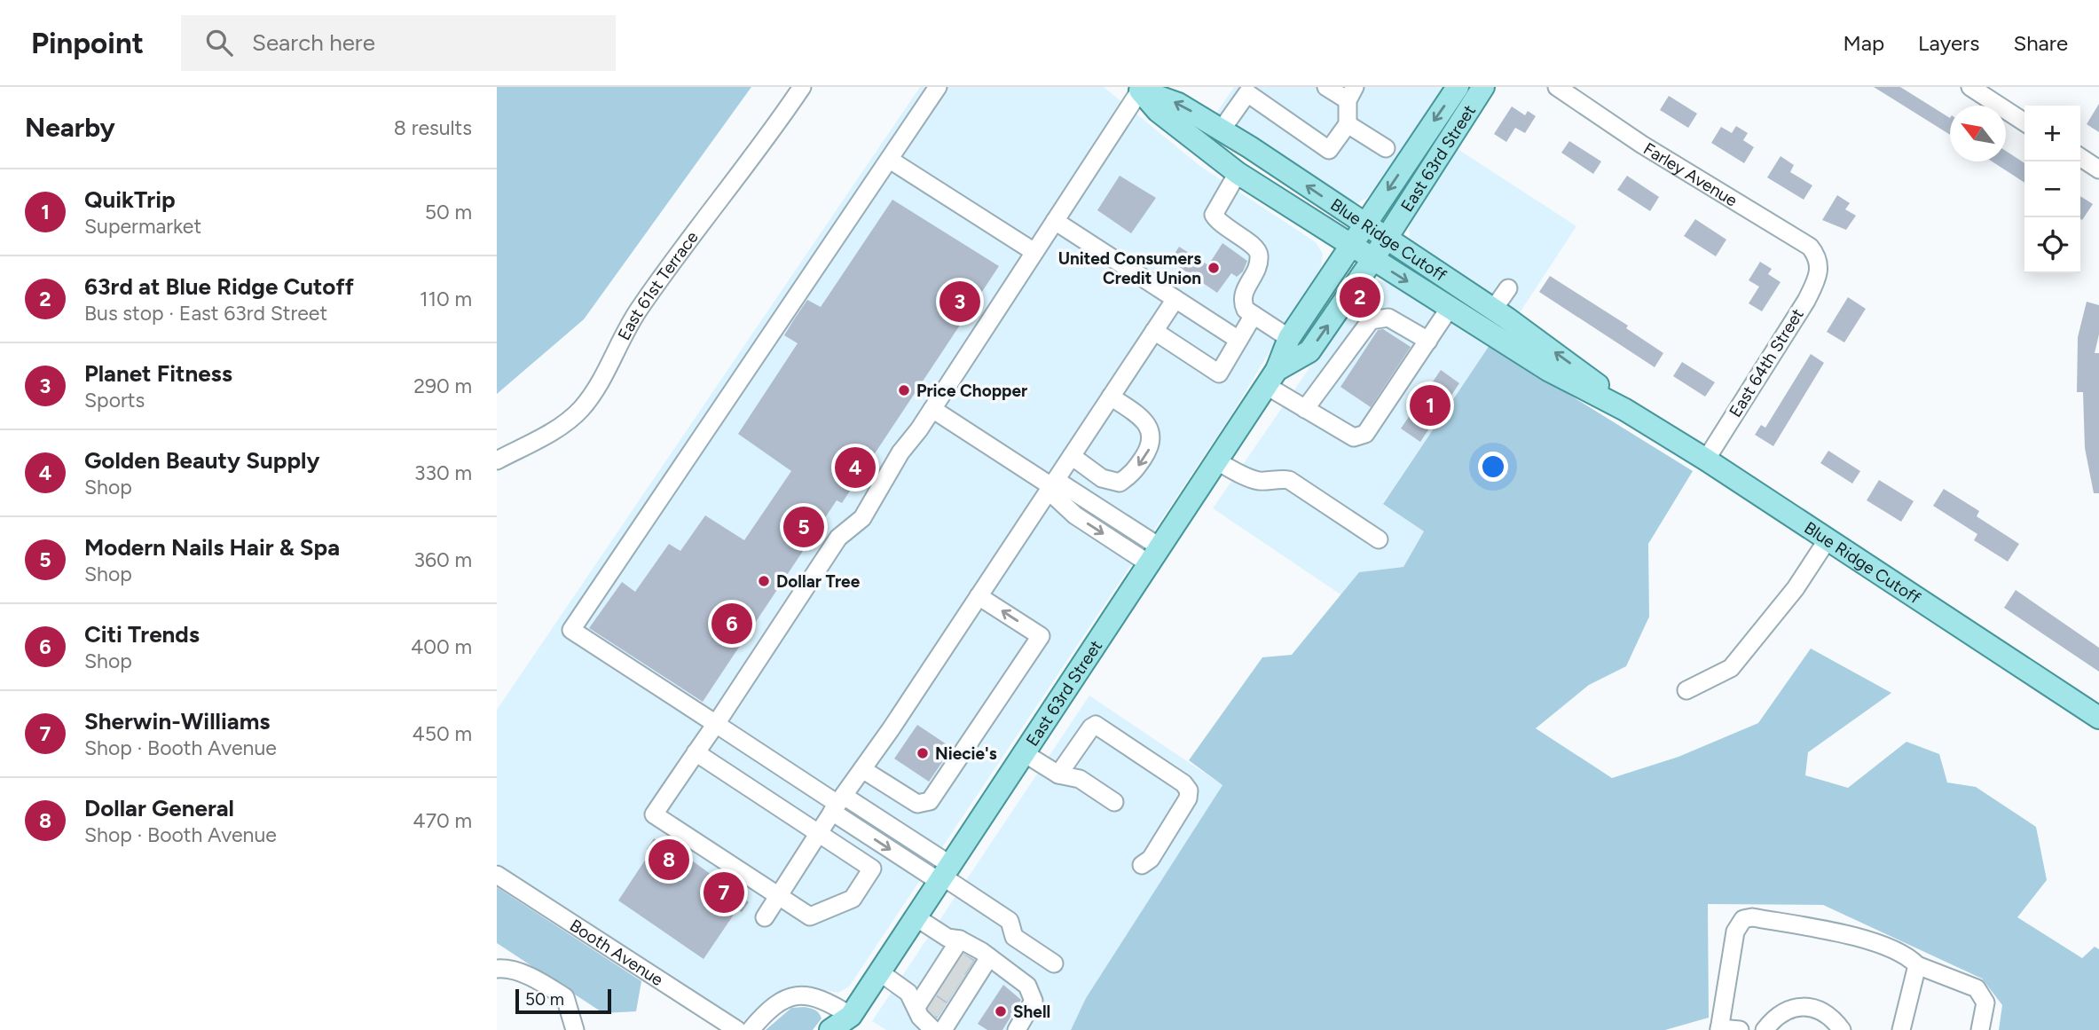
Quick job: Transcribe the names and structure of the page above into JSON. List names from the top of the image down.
{
  "streets": {
    "main road": ["East 63rd Street", "Blue Ridge Cutoff"],
    "street": [
      "Farley Avenue",
      "East 61st Terrace",
      "East 64th Street",
      "Booth Avenue"
    ]
  },
  "crossings": [
    ["East 63rd Street", "Blue Ridge Cutoff"],
    ["Farley Avenue", "East 64th Street"],
    ["Blue Ridge Cutoff", "East 64th Street"]
  ],
  "places": [
    "United Consumers Credit Union",
    "Price Chopper",
    "Dollar Tree",
    "Niecie's",
    "Shell"
  ],
  "scale_bar": "50 m",
  "north": "top left",
  "page": {
    "header": "Pinpoint",
    "search": "Search here",
    "nav": ["Map", "Layers", "Share"],
    "heading": ["Nearby", "8 results"],
    "map_buttons": ["+", "−"],
    "list": [
      {
        "mark": "1",
        "name": "QuikTrip",
        "note": "Supermarket",
        "value": "50 m"
      },
      {
        "mark": "2",
        "name": "63rd at Blue Ridge Cutoff",
        "note": "Bus stop · East 63rd Street",
        "value": "110 m"
      },
      {
        "mark": "3",
        "name": "Planet Fitness",
        "note": "Sports",
        "value": "290 m"
      },
      {
        "mark": "4",
        "name": "Golden Beauty Supply",
        "note": "Shop",
        "value": "330 m"
      },
      {
        "mark": "5",
        "name": "Modern Nails Hair & Spa",
        "note": "Shop",
        "value": "360 m"
      },
      {
        "mark": "6",
        "name": "Citi Trends",
        "note": "Shop",
        "value": "400 m"
      },
      {
        "mark": "7",
        "name": "Sherwin-Williams",
        "note": "Shop · Booth Avenue",
        "value": "450 m"
      },
      {
        "mark": "8",
        "name": "Dollar General",
        "note": "Shop · Booth Avenue",
        "value": "470 m"
      }
    ],
    "pins": [
      "2",
      "3",
      "1",
      "4",
      "5",
      "6",
      "8",
      "7"
    ],
    "scale": "50 m"
  }
}
